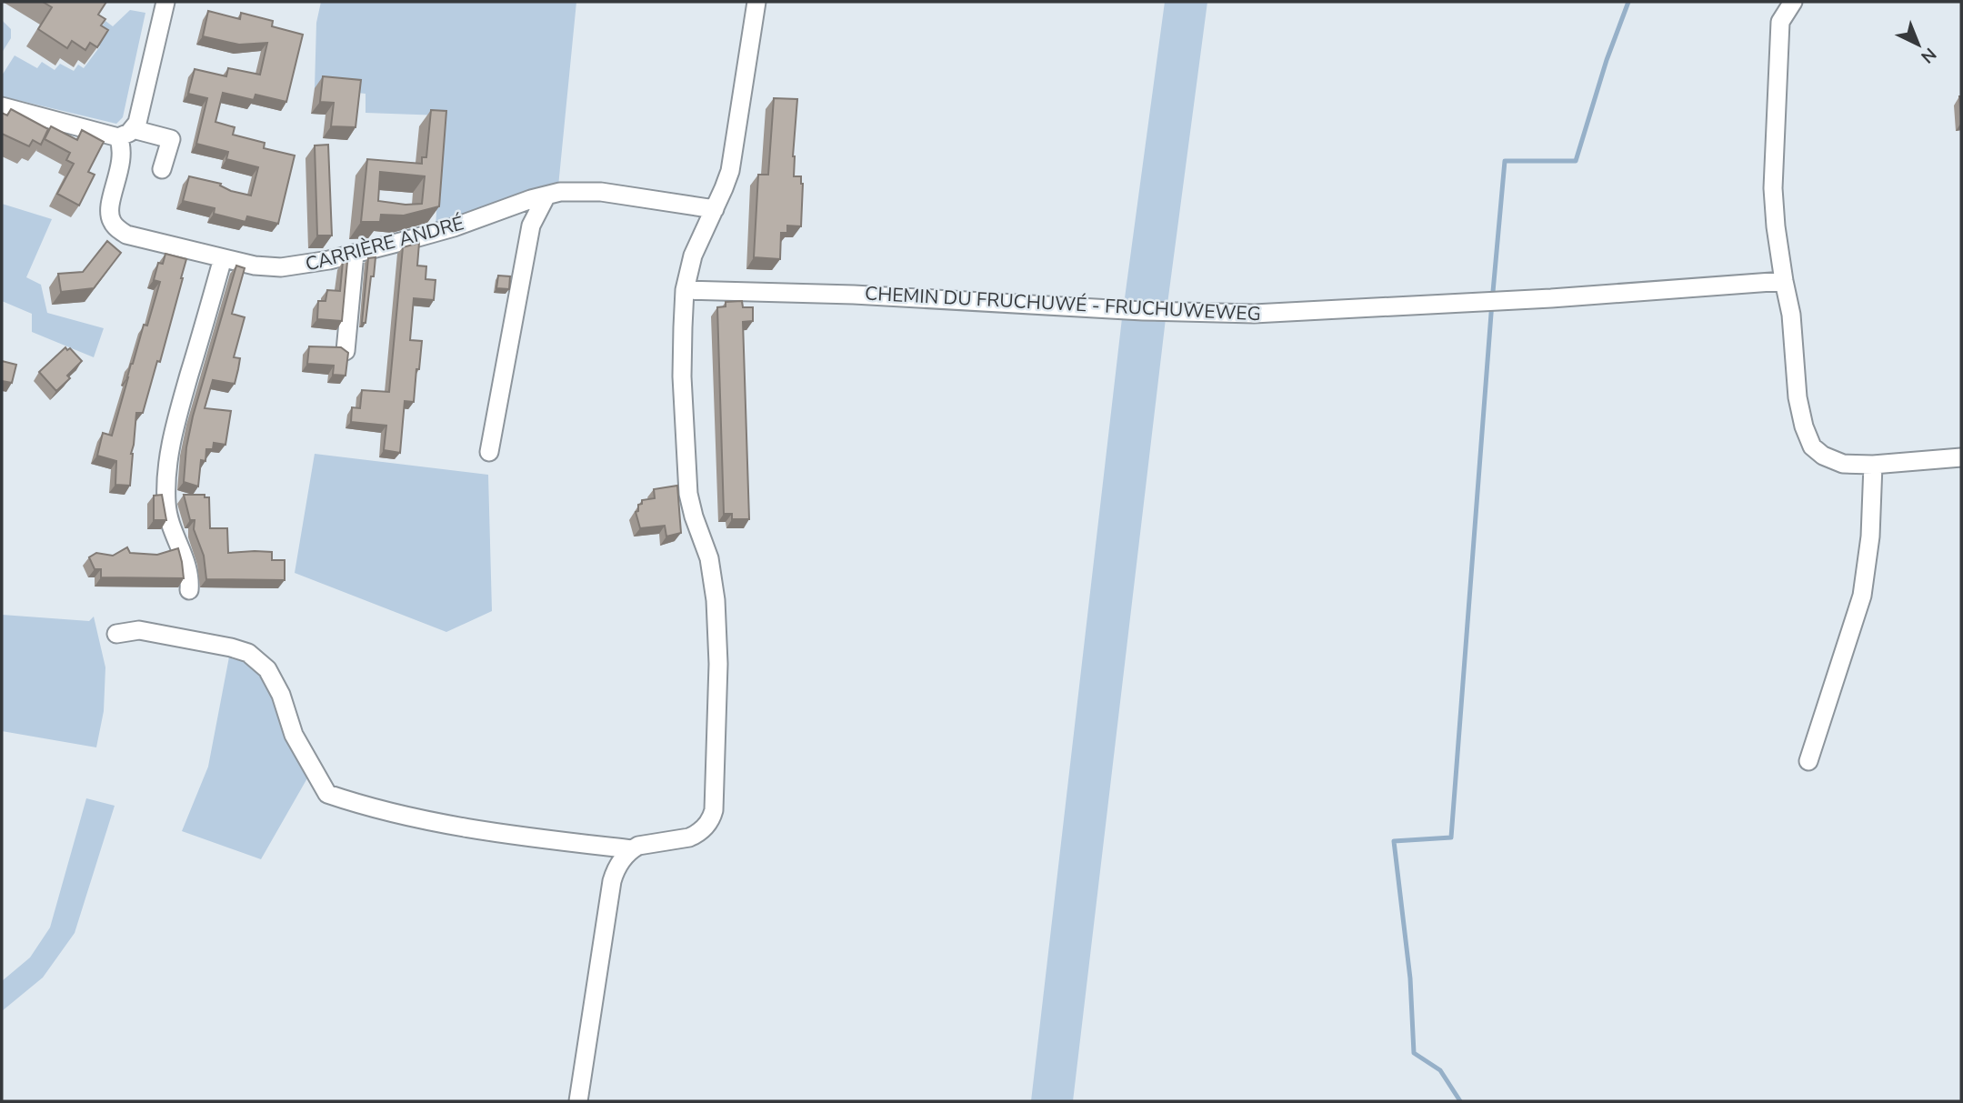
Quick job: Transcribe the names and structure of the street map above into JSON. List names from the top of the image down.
{
  "streets": {
    "street": ["CARRIÈRE ANDRÉ", "CHEMIN DU FRUCHUWÉ - FRUCHUWEWEG"]
  },
  "north": "bottom right"
}
